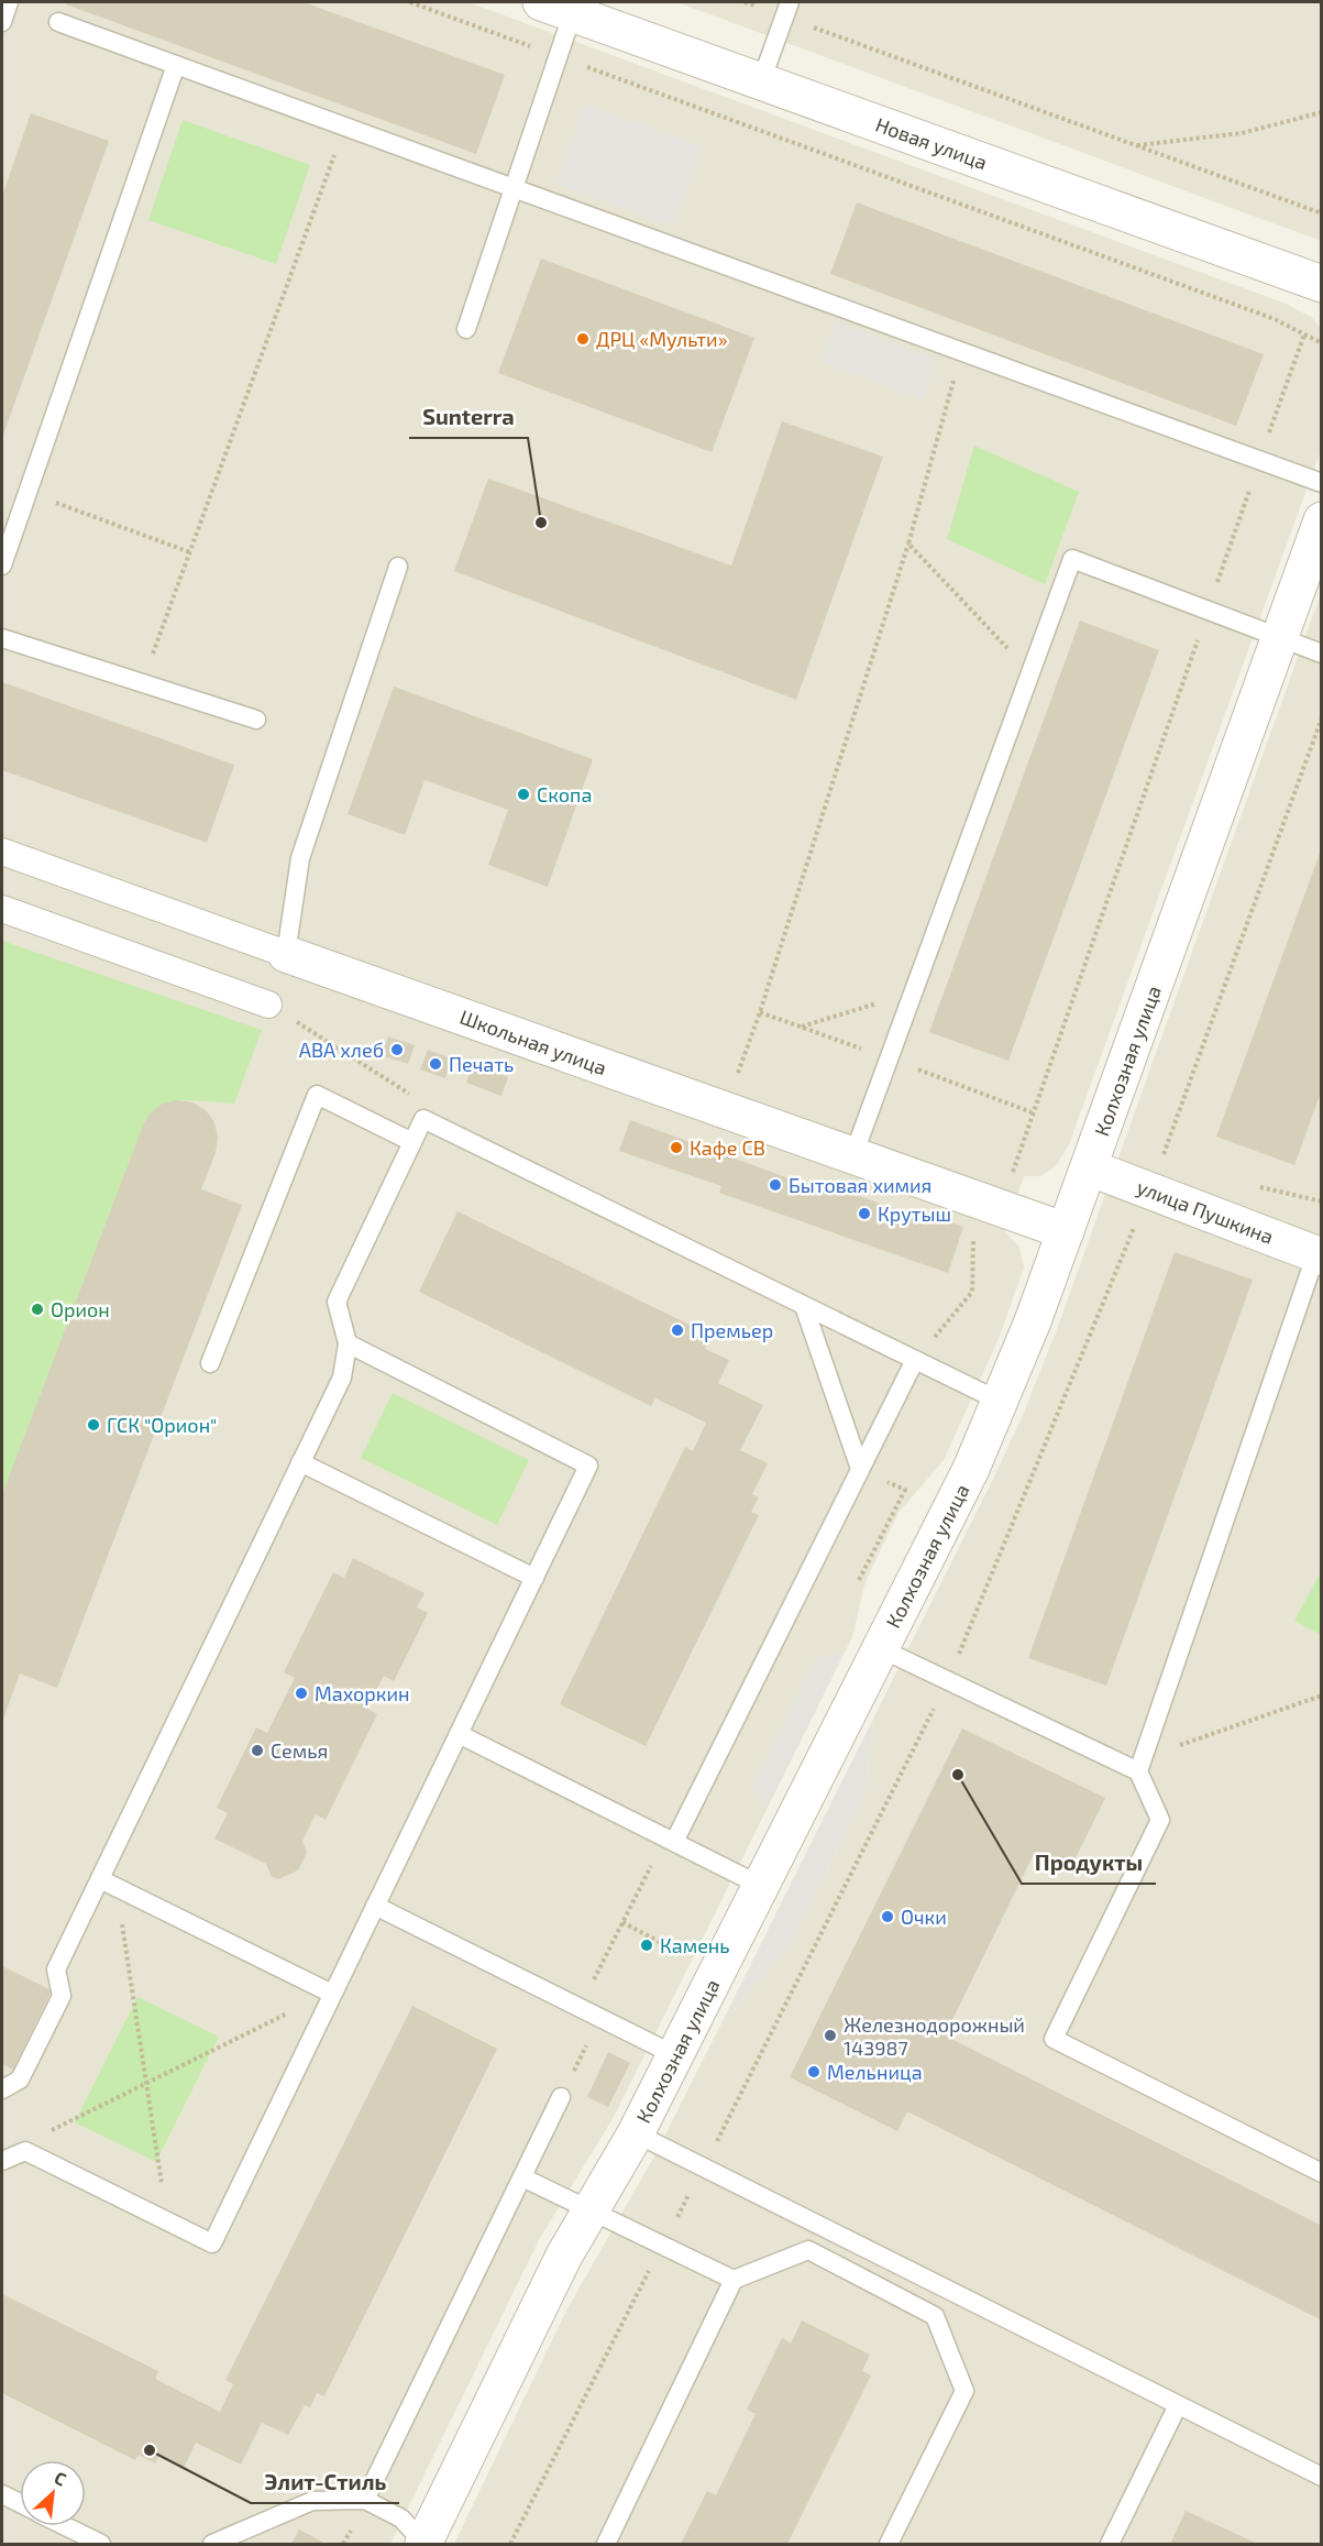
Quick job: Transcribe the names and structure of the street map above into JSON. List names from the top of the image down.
{
  "streets": {
    "street": [
      "Новая улица",
      "Школьная улица",
      "Колхозная улица",
      "улица Пушкина"
    ]
  },
  "crossings": [
    ["Школьная улица", "Колхозная улица"],
    ["Колхозная улица", "улица Пушкина"]
  ],
  "places": [
    "ДРЦ «Мульти»",
    "Sunterra",
    "Скопа",
    "АВА хлеб",
    "Печать",
    "Кафе СВ",
    "Бытовая химия",
    "Крутыш",
    "Орион",
    "Премьер",
    "ГСК \"Орион\"",
    "Махоркин",
    "Семья",
    "Продукты",
    "Очки",
    "Камень",
    "Железнодорожный 143987",
    "Мельница",
    "Элит-Cтиль"
  ],
  "north": "top right"
}
